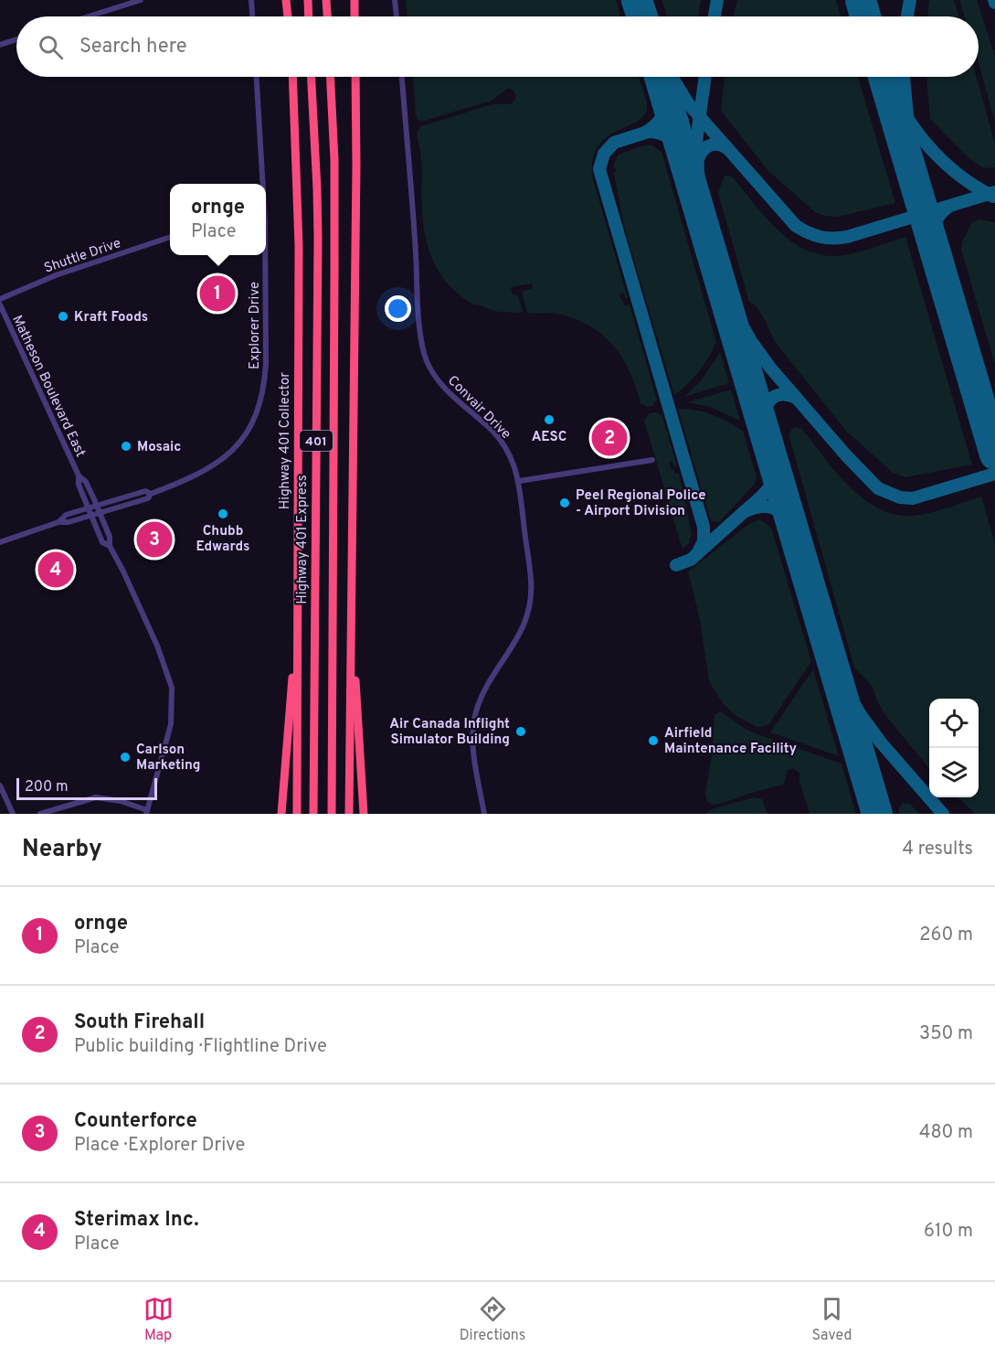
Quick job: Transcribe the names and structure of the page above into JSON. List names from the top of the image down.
{
  "streets": {
    "highway": ["Highway 401 Collector", "401", "Highway 401 Express"],
    "street": [
      "Shuttle Drive",
      "Explorer Drive",
      "Matheson Boulevard East",
      "Convair Drive"
    ]
  },
  "crossings": [
    ["Explorer Drive", "Matheson Boulevard East"]
  ],
  "places": [
    "Kraft Foods",
    "AESC",
    "Mosaic",
    "Peel Regional Police - Airport Division",
    "Chubb Edwards",
    "Air Canada Inflight Simulator Building",
    "Airfield Maintenance Facility",
    "Carlson Marketing"
  ],
  "scale_bar": "200 m",
  "page": {
    "search": "Search here",
    "popup": ["ornge", "Place"],
    "pins": [
      "1",
      "2",
      "3",
      "4"
    ],
    "scale": "200 m",
    "heading": ["Nearby", "4 results"],
    "list": [
      {
        "mark": "1",
        "name": "ornge",
        "note": "Place",
        "value": "260 m"
      },
      {
        "mark": "2",
        "name": "South Firehall",
        "note": "Public building · Flightline Drive",
        "value": "350 m"
      },
      {
        "mark": "3",
        "name": "Counterforce",
        "note": "Place · Explorer Drive",
        "value": "480 m"
      },
      {
        "mark": "4",
        "name": "Sterimax Inc.",
        "note": "Place",
        "value": "610 m"
      }
    ],
    "nav": ["Map", "Directions", "Saved"]
  }
}
